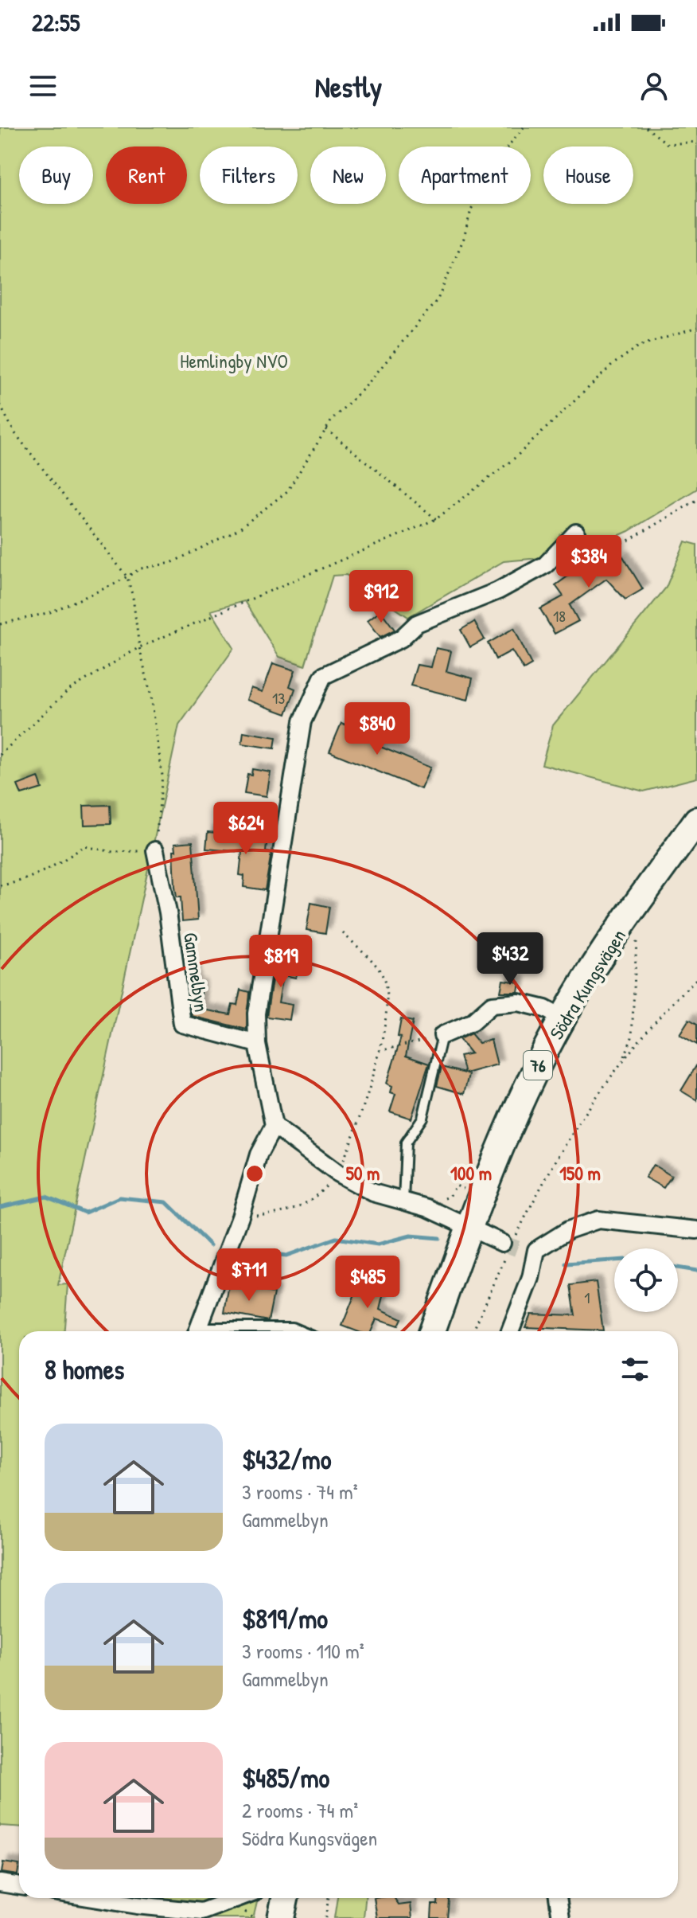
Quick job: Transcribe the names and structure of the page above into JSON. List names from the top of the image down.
{
  "streets": {
    "main road": ["Södra Kungsvägen", "76"],
    "street": ["Gammelbyn"]
  },
  "parks": ["Hemlingby NVO"],
  "house_numbers": ["18", "13", "1"],
  "page": {
    "status": "22:55",
    "header": "Nestly",
    "chip": [
      "Buy",
      "Rent",
      "Filters",
      "New",
      "Apartment",
      "House"
    ],
    "price": [
      "$384",
      "$912",
      "$840",
      "$624",
      "$432",
      "$819",
      "$711",
      "$485"
    ],
    "heading": "8 homes",
    "list": [
      {
        "name": "$432/mo",
        "note": "3 rooms · 74 m² · Gammelbyn"
      },
      {
        "name": "$819/mo",
        "note": "3 rooms · 110 m² · Gammelbyn"
      },
      {
        "name": "$485/mo",
        "note": "2 rooms · 74 m² · Södra Kungsvägen"
      }
    ]
  },
  "rings": ["50 m", "100 m", "150 m"]
}
